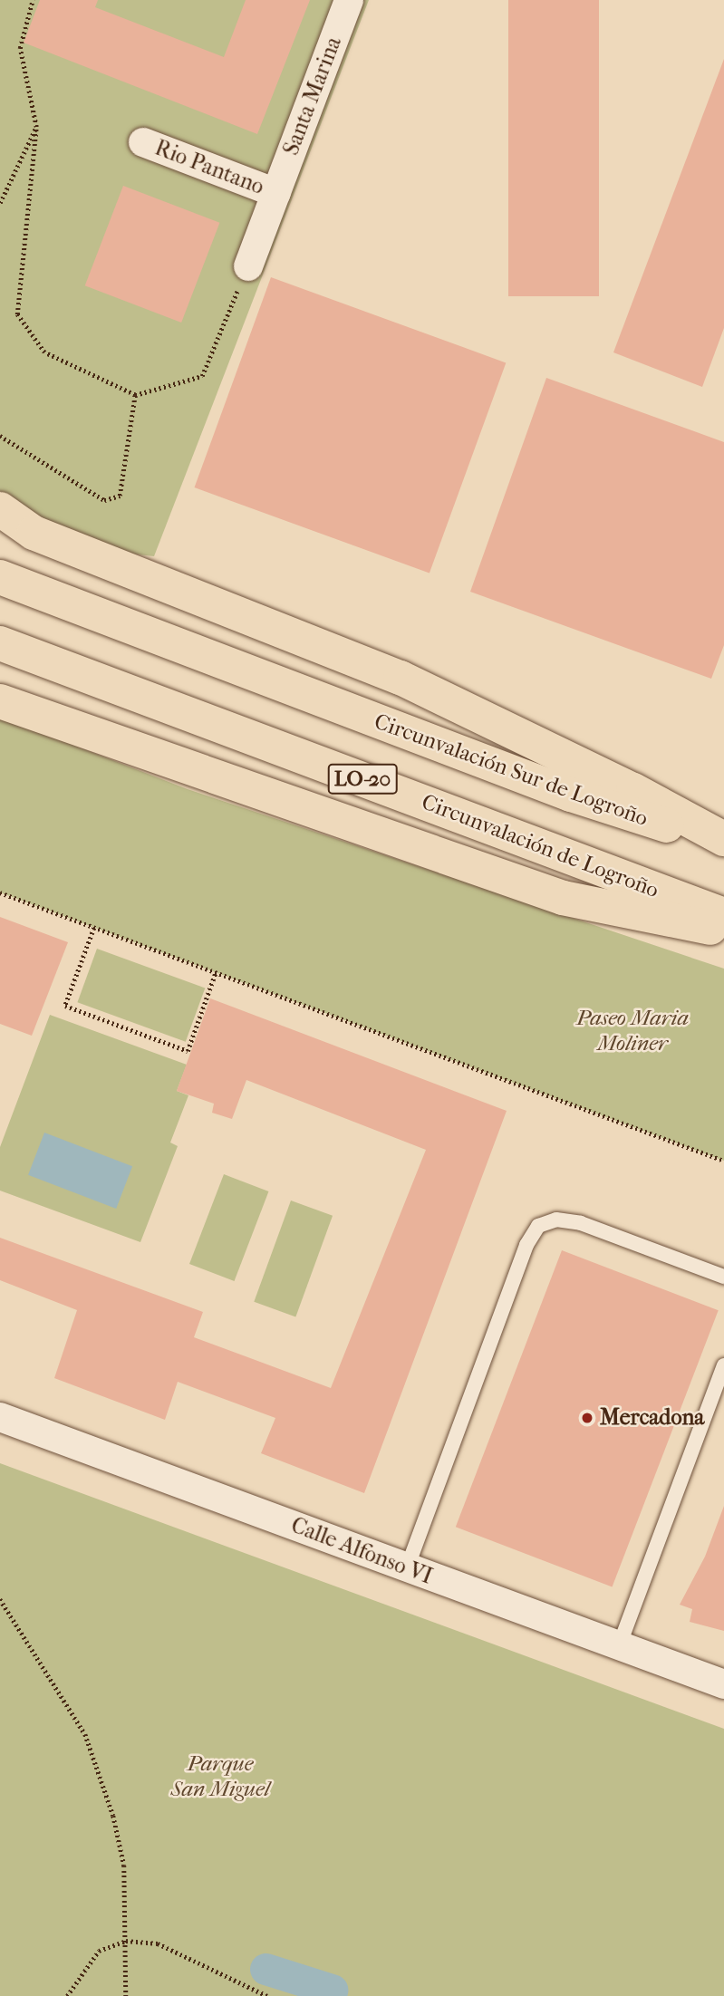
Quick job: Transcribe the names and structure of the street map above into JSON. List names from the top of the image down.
{
  "streets": {
    "highway": ["Circunvalación Sur de Logroño", "LO-20", "Circunvalación de Logroño"],
    "street": ["Santa Marina", "Rio Pantano", "Calle Alfonso VI"]
  },
  "crossings": [
    ["Santa Marina", "Rio Pantano"]
  ],
  "parks": ["Paseo Maria Moliner", "Parque San Miguel"],
  "places": ["Mercadona"]
}
